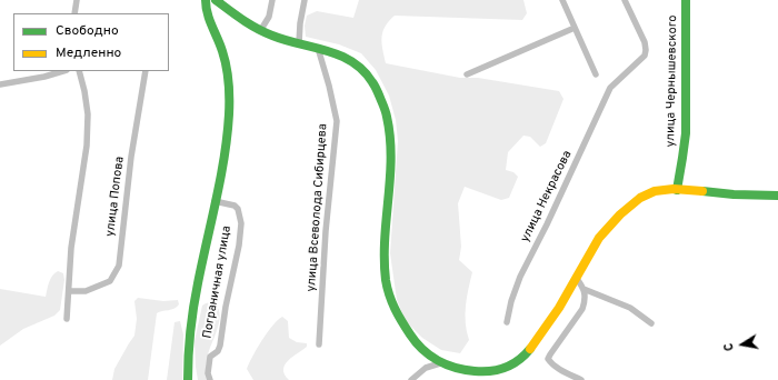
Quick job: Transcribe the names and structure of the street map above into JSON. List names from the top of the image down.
{
  "streets": {
    "main road": ["улица Чернышевского", "Пограничная улица"],
    "street": ["улица Попова", "улица Некрасова", "улица Всеволода Сибирцева"]
  },
  "legend": ["Свободно", "Медленно"],
  "north": "left"
}
